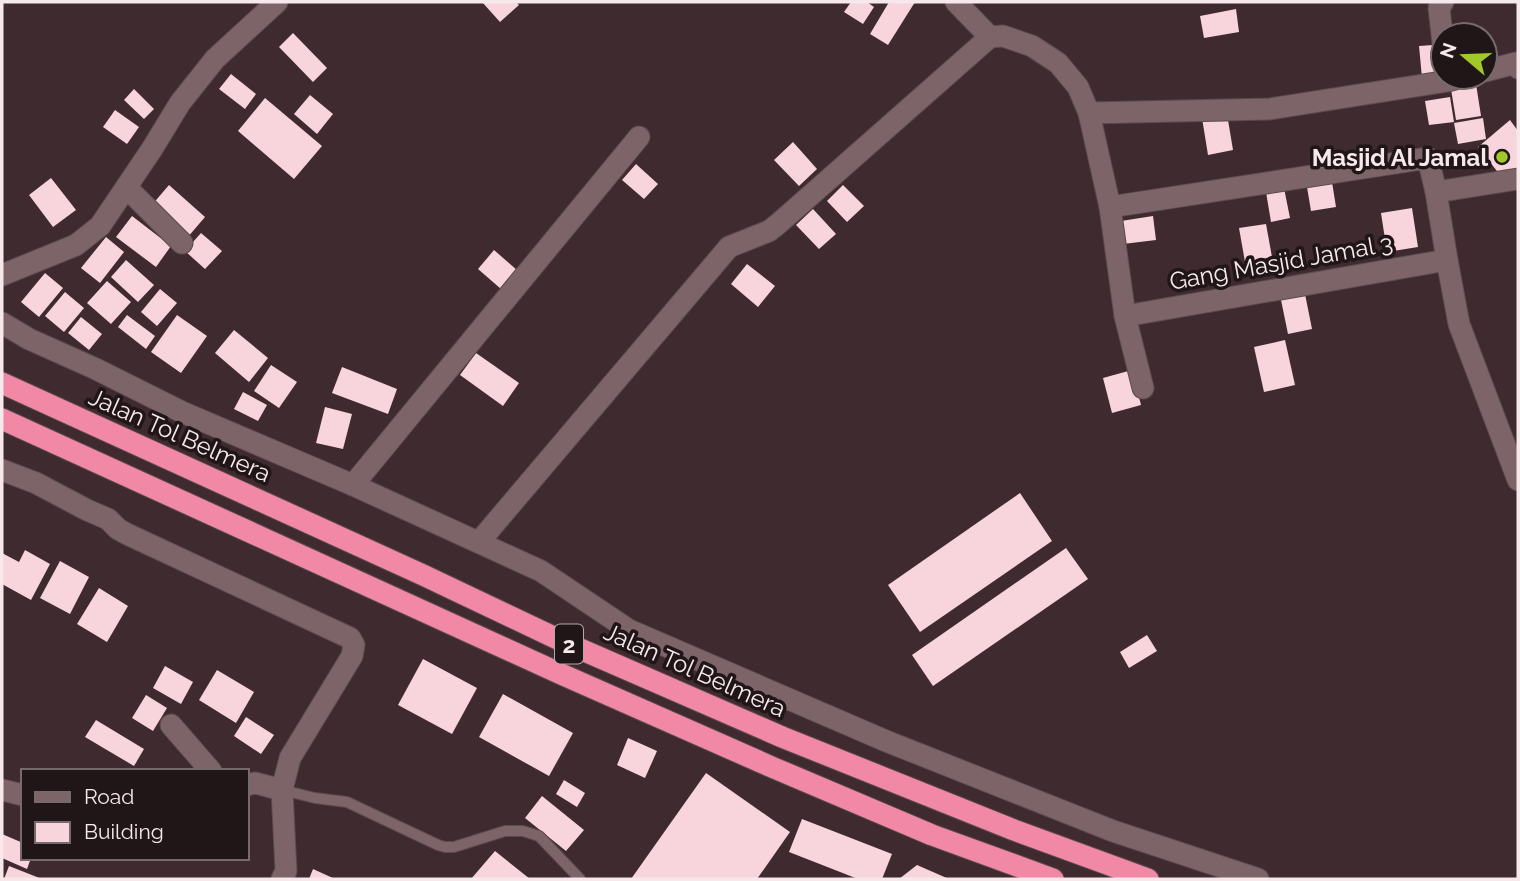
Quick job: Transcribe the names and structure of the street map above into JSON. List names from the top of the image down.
{
  "streets": {
    "highway": ["Jalan Tol Belmera", "2"],
    "street": ["Gang Masjid Jamal 3"]
  },
  "places": ["Masjid Al Jamal"],
  "legend": ["Road", "Building"],
  "north": "left"
}
